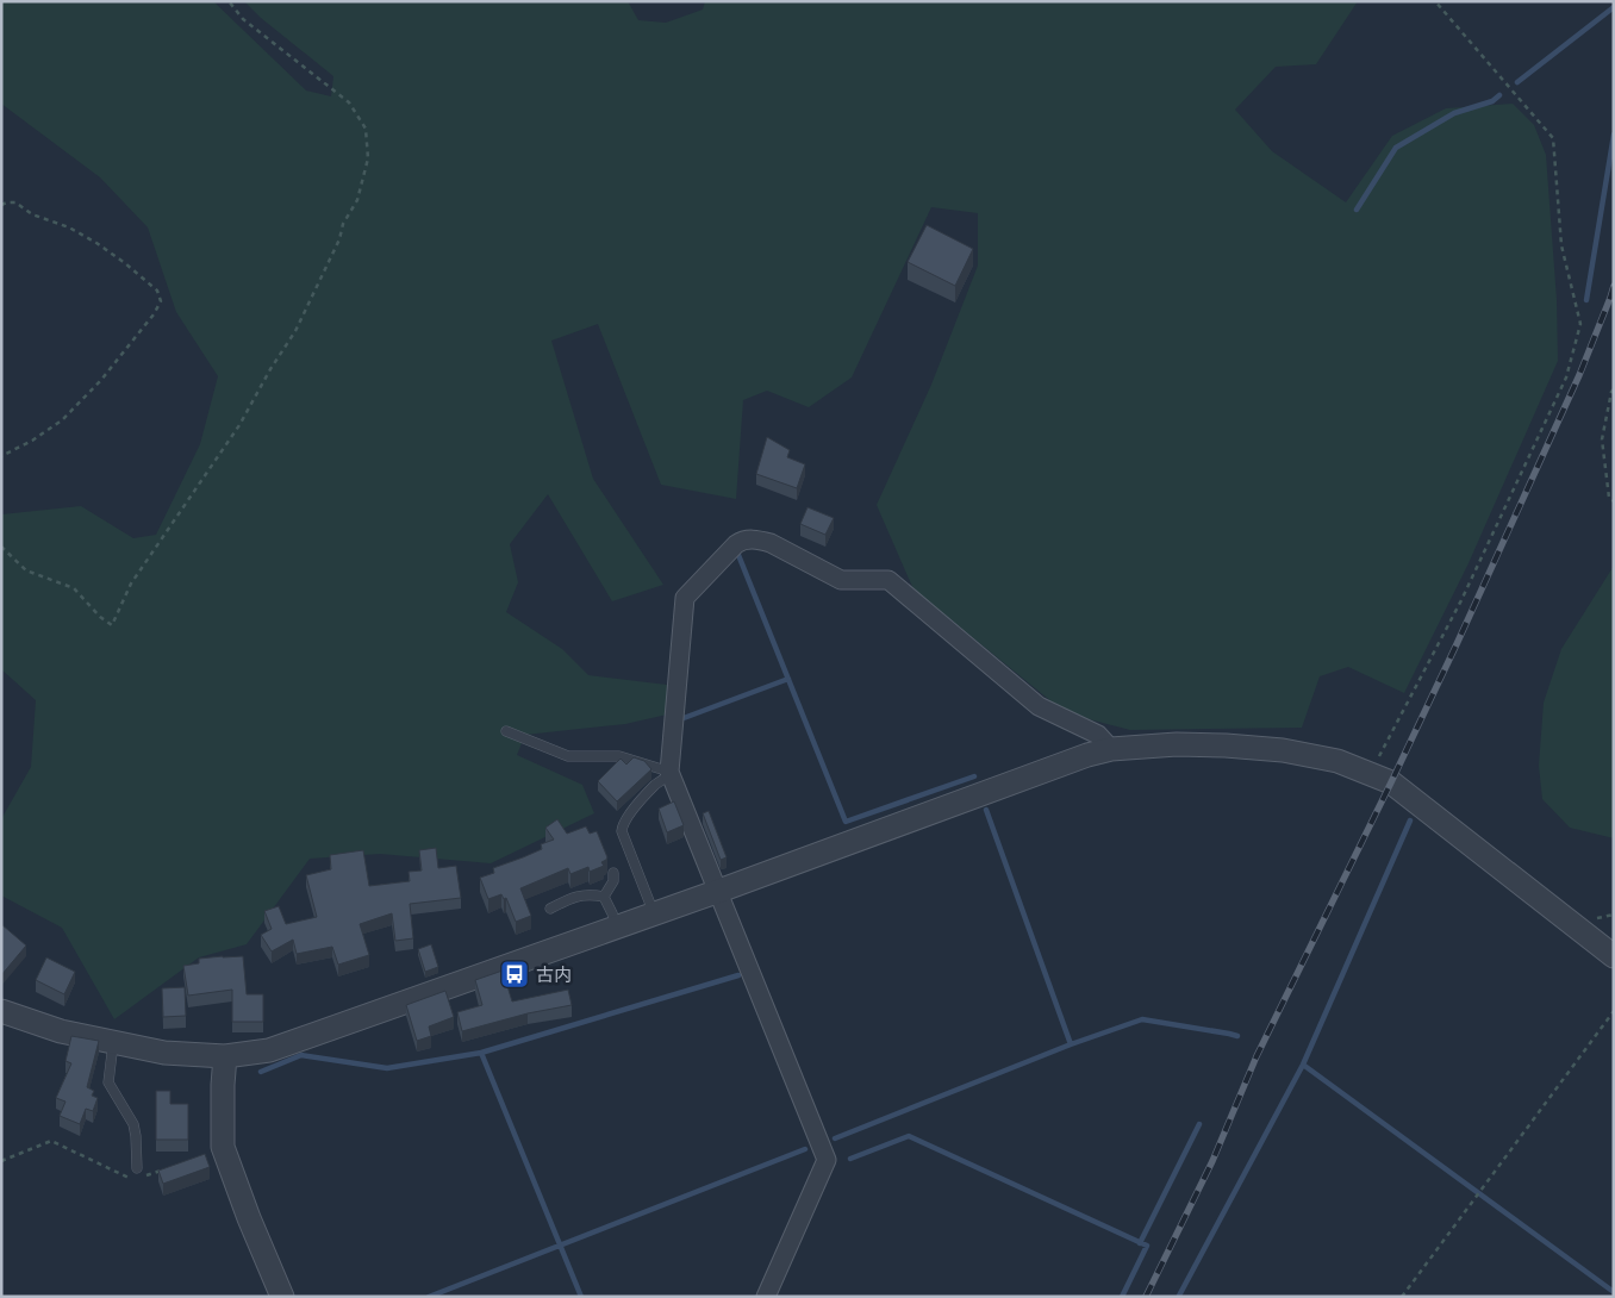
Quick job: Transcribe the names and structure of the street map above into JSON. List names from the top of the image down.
{
  "places": {
    "bus stop": ["古内"]
  }
}
